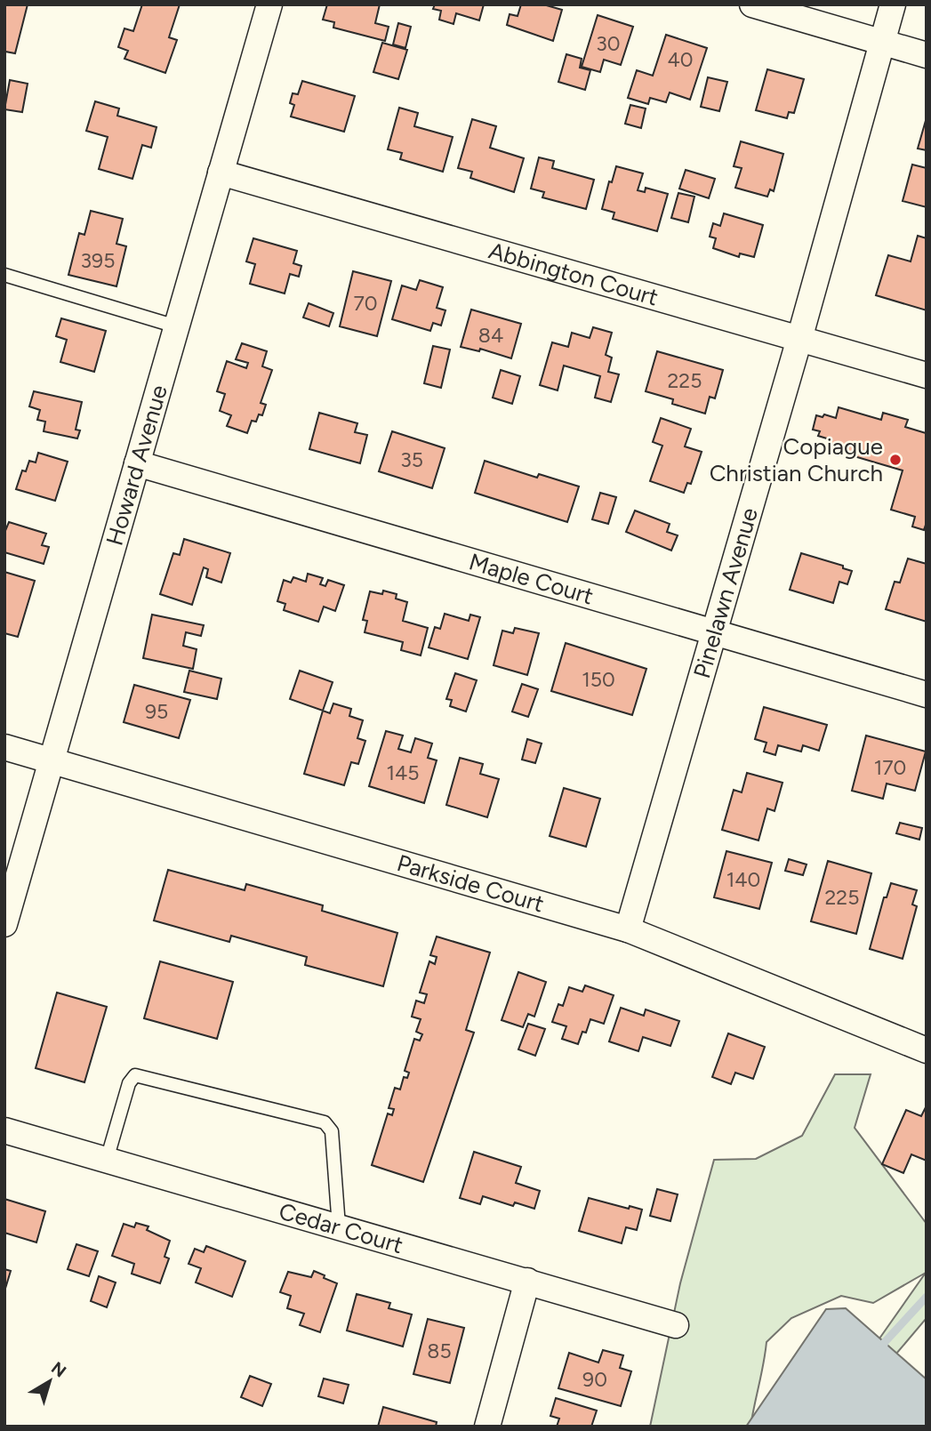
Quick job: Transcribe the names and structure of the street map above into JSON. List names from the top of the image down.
{
  "streets": {
    "street": [
      "Abbington Court",
      "Howard Avenue",
      "Maple Court",
      "Pinelawn Avenue",
      "Parkside Court",
      "Cedar Court"
    ]
  },
  "crossings": [
    ["Abbington Court", "Howard Avenue"],
    ["Abbington Court", "Pinelawn Avenue"],
    ["Howard Avenue", "Maple Court"],
    ["Howard Avenue", "Parkside Court"],
    ["Maple Court", "Pinelawn Avenue"],
    ["Pinelawn Avenue", "Parkside Court"]
  ],
  "places": ["Copiague Christian Church"],
  "house_numbers": [
    "30",
    "40",
    "395",
    "70",
    "84",
    "225",
    "35",
    "150",
    "95",
    "170",
    "145",
    "140",
    "225",
    "85",
    "90"
  ],
  "north": "top right"
}
